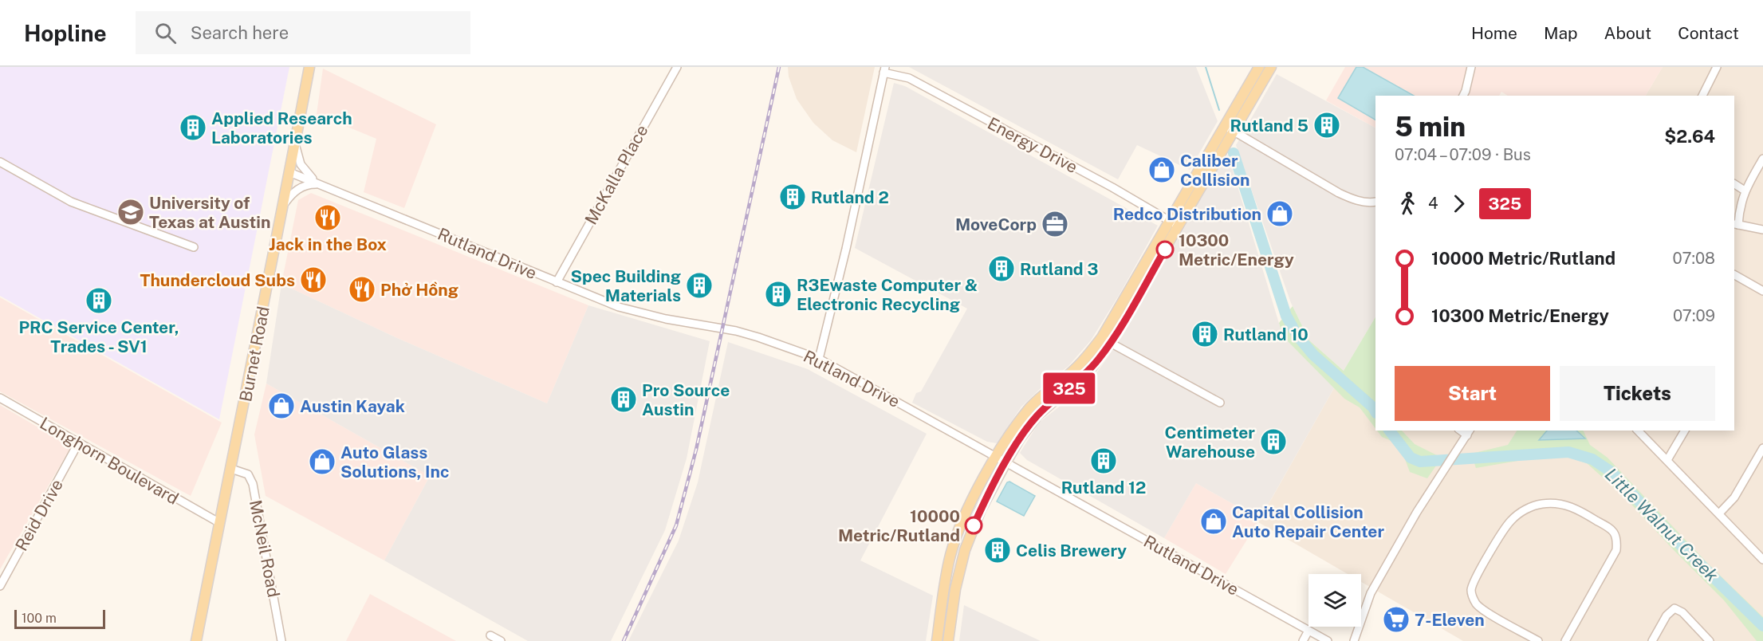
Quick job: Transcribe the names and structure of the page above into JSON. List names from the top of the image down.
{
  "streets": {
    "main road": ["Burnet Road"],
    "street": [
      "Energy Drive",
      "McKalla Place",
      "Rutland Drive",
      "Longhorn Boulevard",
      "Reid Drive",
      "McNeil Road"
    ]
  },
  "crossings": [
    ["McKalla Place", "Rutland Drive"],
    ["Rutland Drive", "Burnet Road"],
    ["Burnet Road", "Longhorn Boulevard"],
    ["Burnet Road", "McNeil Road"],
    ["Longhorn Boulevard", "Reid Drive"]
  ],
  "water": ["Little Walnut Creek"],
  "places": {
    "building": [
      "Rutland 5",
      "Applied Research Laboratories",
      "Rutland 2",
      "Rutland 3",
      "Spec Building Materials",
      "R3Ewaste Computer & Electronic Recycling",
      "PRC Service Center, Trades - SV1",
      "Rutland 10",
      "Pro Source Austin",
      "Centimeter Warehouse",
      "Rutland 12",
      "Celis Brewery"
    ],
    "shop": [
      "Caliber Collision",
      "Redco Distribution",
      "Austin Kayak",
      "Auto Glass Solutions, Inc",
      "Capital Collision Auto Repair Center"
    ],
    "school or university": ["University of Texas at Austin"],
    "restaurant": ["Jack in the Box", "Thundercloud Subs", "Phở Hồng"],
    "office": ["MoveCorp"],
    "other": ["10300 Metric/Energy", "10000 Metric/Rutland"],
    "supermarket": ["7-Eleven"]
  },
  "lines": ["bus line 325"],
  "scale_bar": "100 m",
  "page": {
    "header": "Hopline",
    "search": "Search here",
    "nav": [
      "Home",
      "Map",
      "About",
      "Contact"
    ],
    "on_map": "325",
    "heading": ["5 min", "07:04 – 07:09 · Bus", "$2.64"],
    "legs": ["4", "325"],
    "list": [
      {
        "name": "10000 Metric/Rutland",
        "value": "07:08"
      },
      {
        "name": "10300 Metric/Energy",
        "value": "07:09"
      }
    ],
    "buttons": ["Start", "Tickets"],
    "scale": "100 m"
  }
}
